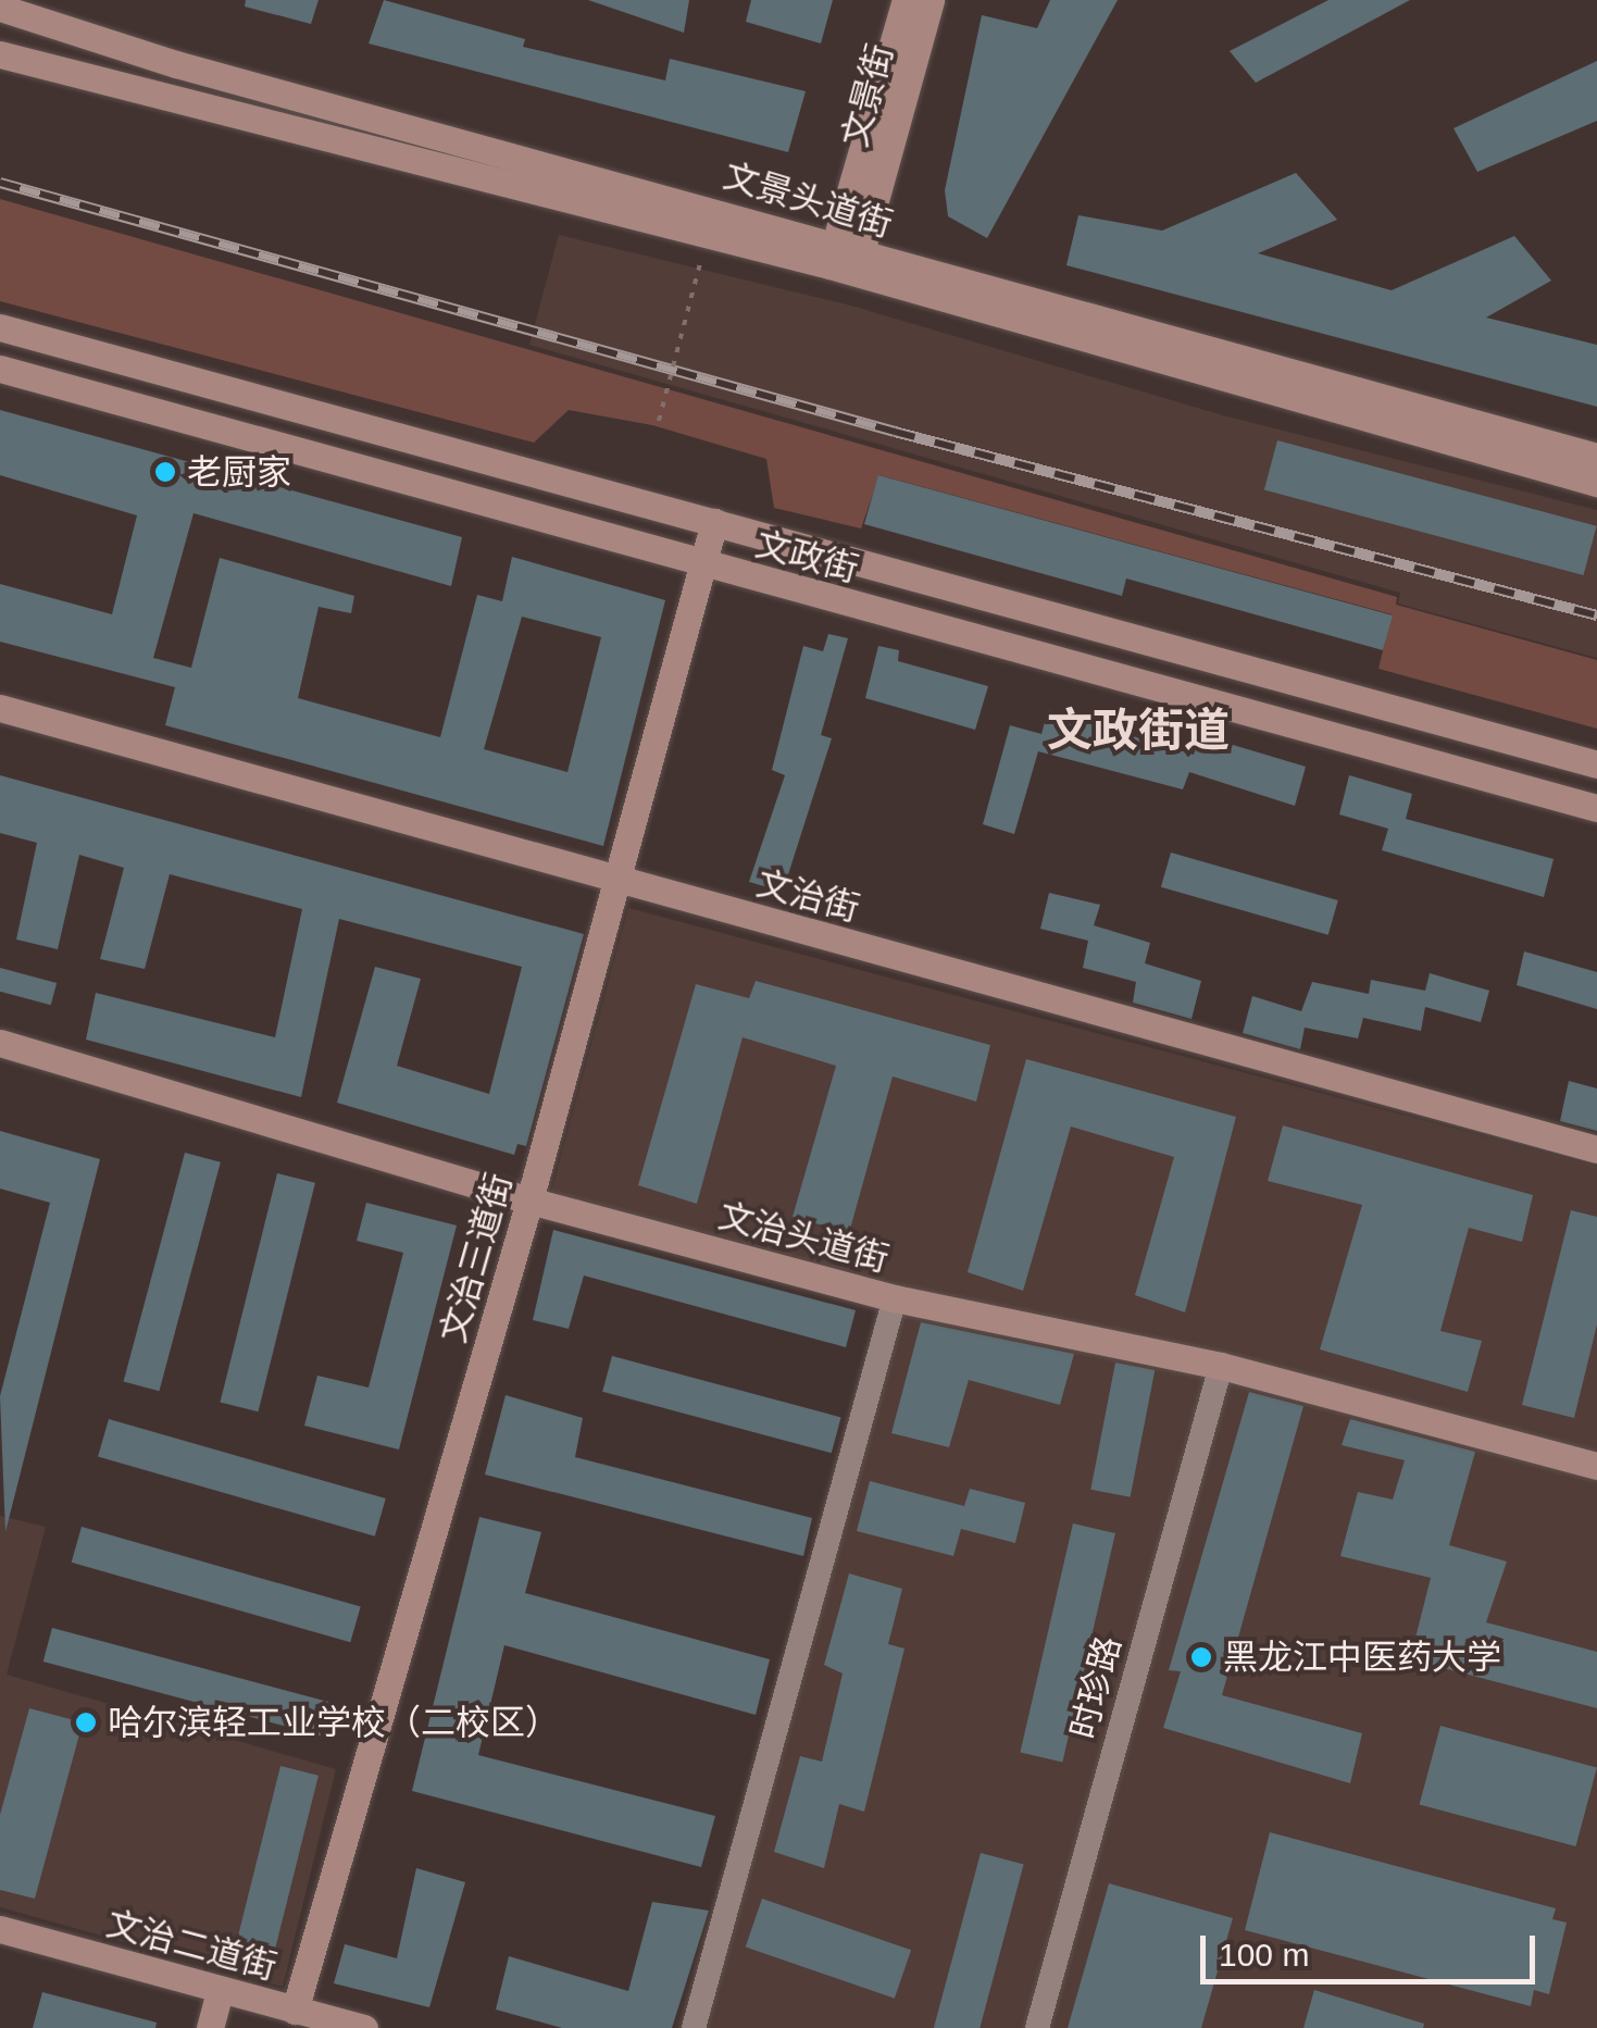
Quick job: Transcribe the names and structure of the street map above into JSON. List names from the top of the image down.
{
  "streets": {
    "main road": [
      "文景街",
      "文景头道街",
      "文政街",
      "文治街",
      "文治头道街",
      "文治三道街",
      "文治二道街"
    ],
    "street": ["时珍路"]
  },
  "crossings": [
    ["文景街", "文景头道街"],
    ["文政街", "文治三道街"],
    ["文治街", "文治三道街"],
    ["文治头道街", "文治三道街"],
    ["文治头道街", "时珍路"],
    ["文治三道街", "文治二道街"]
  ],
  "districts": ["文政街道"],
  "places": ["老厨家", "黑龙江中医药大学", "哈尔滨轻工业学校（二校区）"],
  "scale_bar": "100 m"
}
